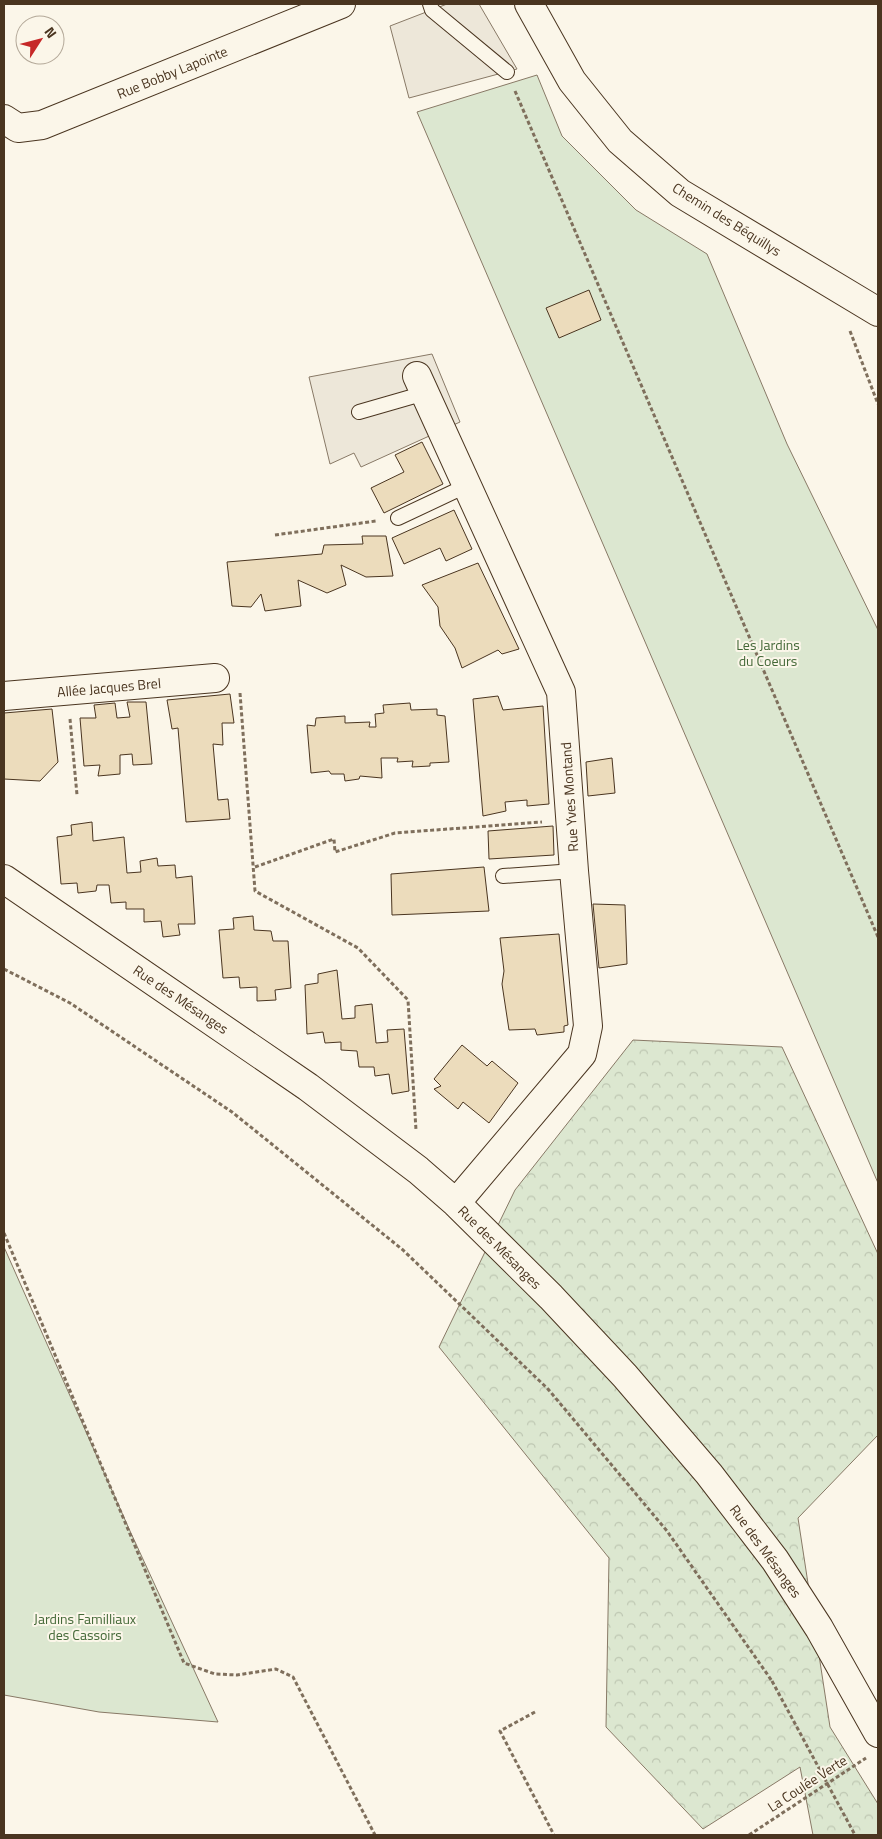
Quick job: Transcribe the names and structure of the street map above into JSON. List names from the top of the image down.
{
  "streets": {
    "street": [
      "Rue Bobby Lapointe",
      "Chemin des Béquillys",
      "Allée Jacques Brel",
      "Rue Yves Montand",
      "Rue des Mésanges"
    ],
    "path": ["La Coulée Verte"]
  },
  "crossings": [
    ["Rue Yves Montand", "Rue des Mésanges"],
    ["Rue des Mésanges", "La Coulée Verte"]
  ],
  "parks": ["Les Jardins du Coeurs", "Jardins Familliaux des Cassoirs"],
  "north": "top right"
}
